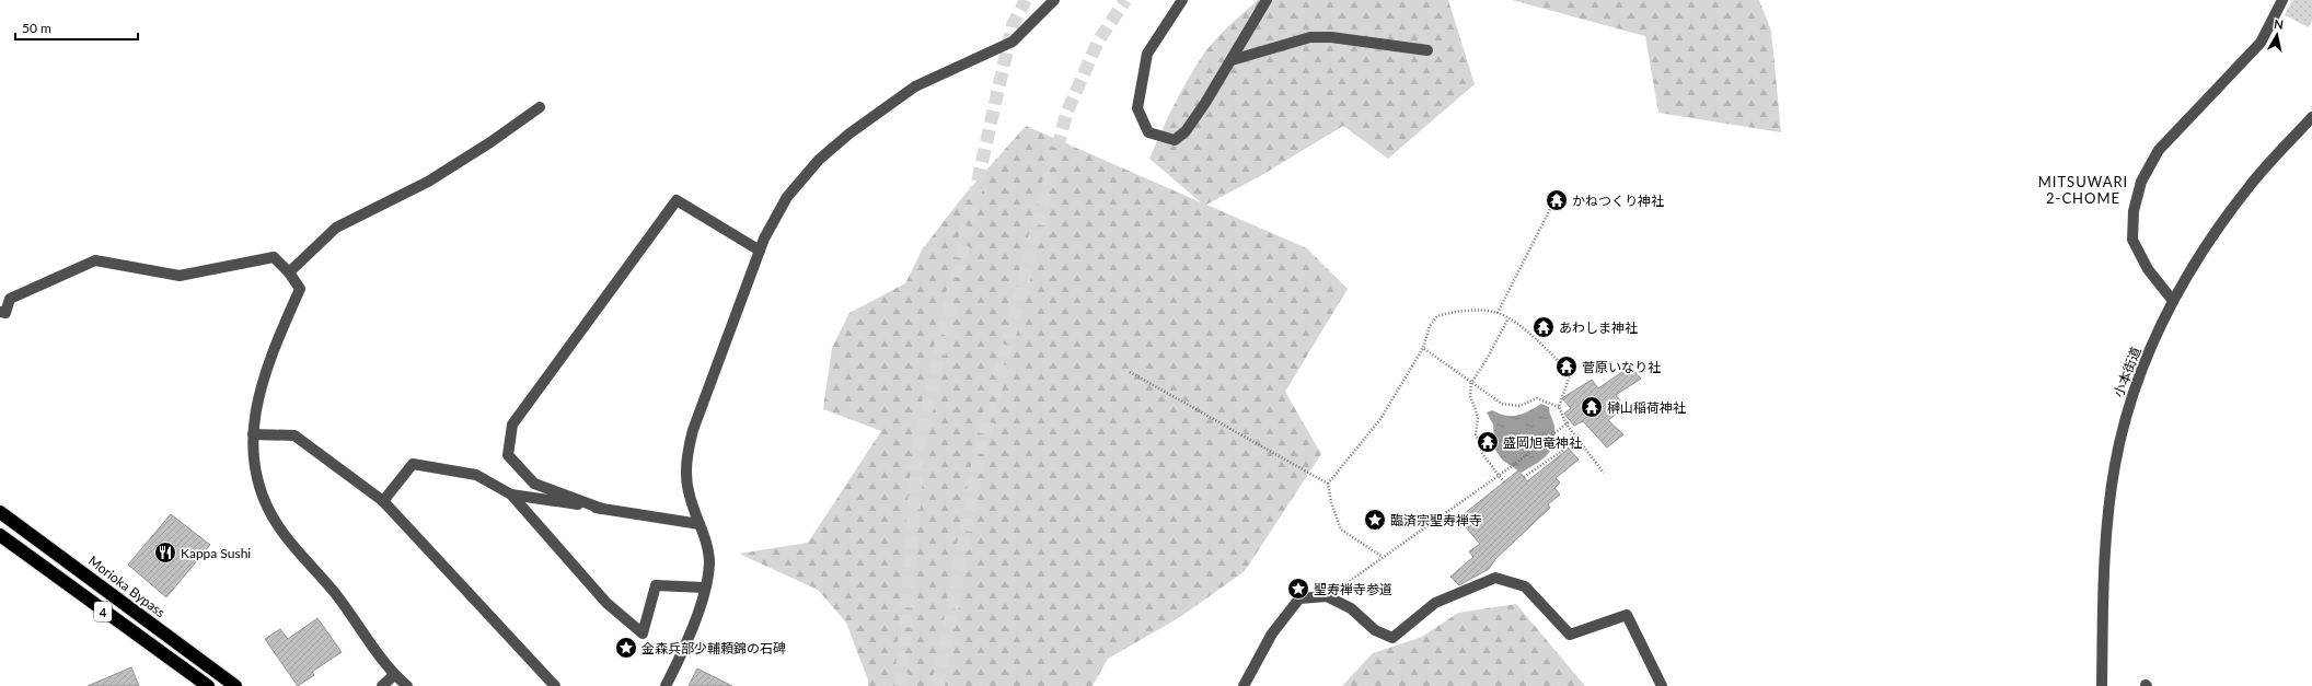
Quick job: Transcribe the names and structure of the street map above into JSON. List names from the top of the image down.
{
  "streets": {
    "highway": ["Morioka Bypass", "4"],
    "street": ["小本街道"]
  },
  "districts": ["MITSUWARI 2-CHOME"],
  "places": {
    "temple": [
      "かねつくり神社",
      "あわしま神社",
      "菅原いなり社",
      "榊山稲荷神社",
      "盛岡旭竜神社"
    ],
    "place": ["臨済宗聖寿禅寺", "聖寿禅寺参道", "金森兵部少輔頼錦の石碑"],
    "restaurant": ["Kappa Sushi"]
  },
  "scale_bar": "50 m",
  "north": "top"
}
